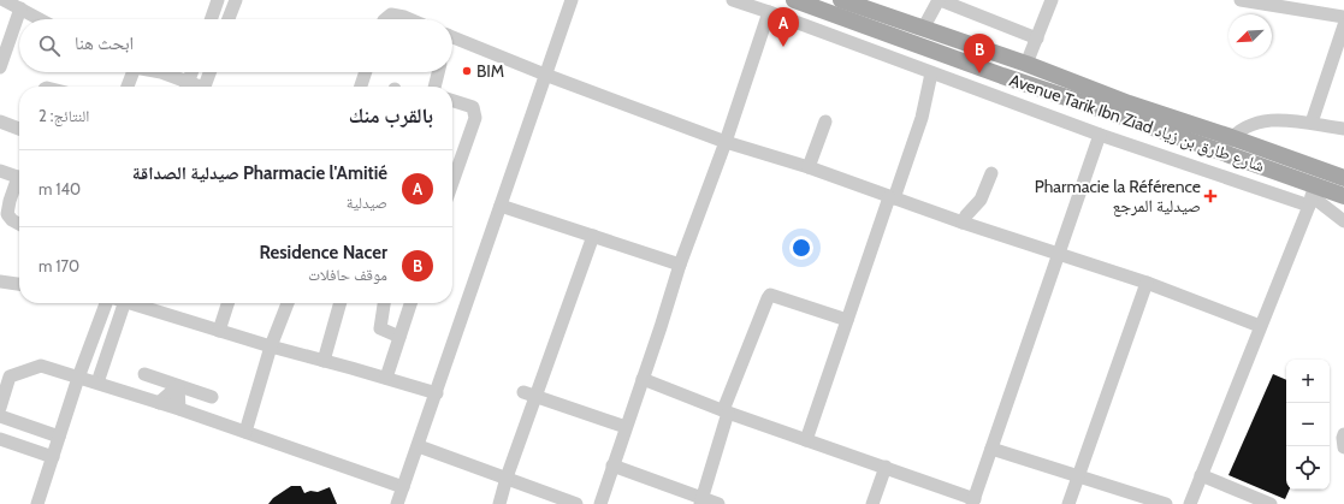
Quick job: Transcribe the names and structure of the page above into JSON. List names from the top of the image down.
{
  "streets": {
    "main road": ["Avenue Tarik Ibn Ziad شارع طارق بن زياد"]
  },
  "places": {
    "other": ["BIM"],
    "health": ["Pharmacie la Référence صيدلية المرجع"]
  },
  "north": "bottom left",
  "page": {
    "pins": ["A", "B"],
    "search": "ابحث هنا",
    "heading": ["بالقرب منك", "النتائج: 2"],
    "list": [
      {
        "mark": "A",
        "name": "Pharmacie l'Amitié صيدلية الصداقة",
        "note": "صيدلية",
        "value": "140 m"
      },
      {
        "mark": "B",
        "name": "Residence Nacer",
        "note": "موقف حافلات",
        "value": "170 m"
      }
    ],
    "map_buttons": ["+", "−"]
  }
}
